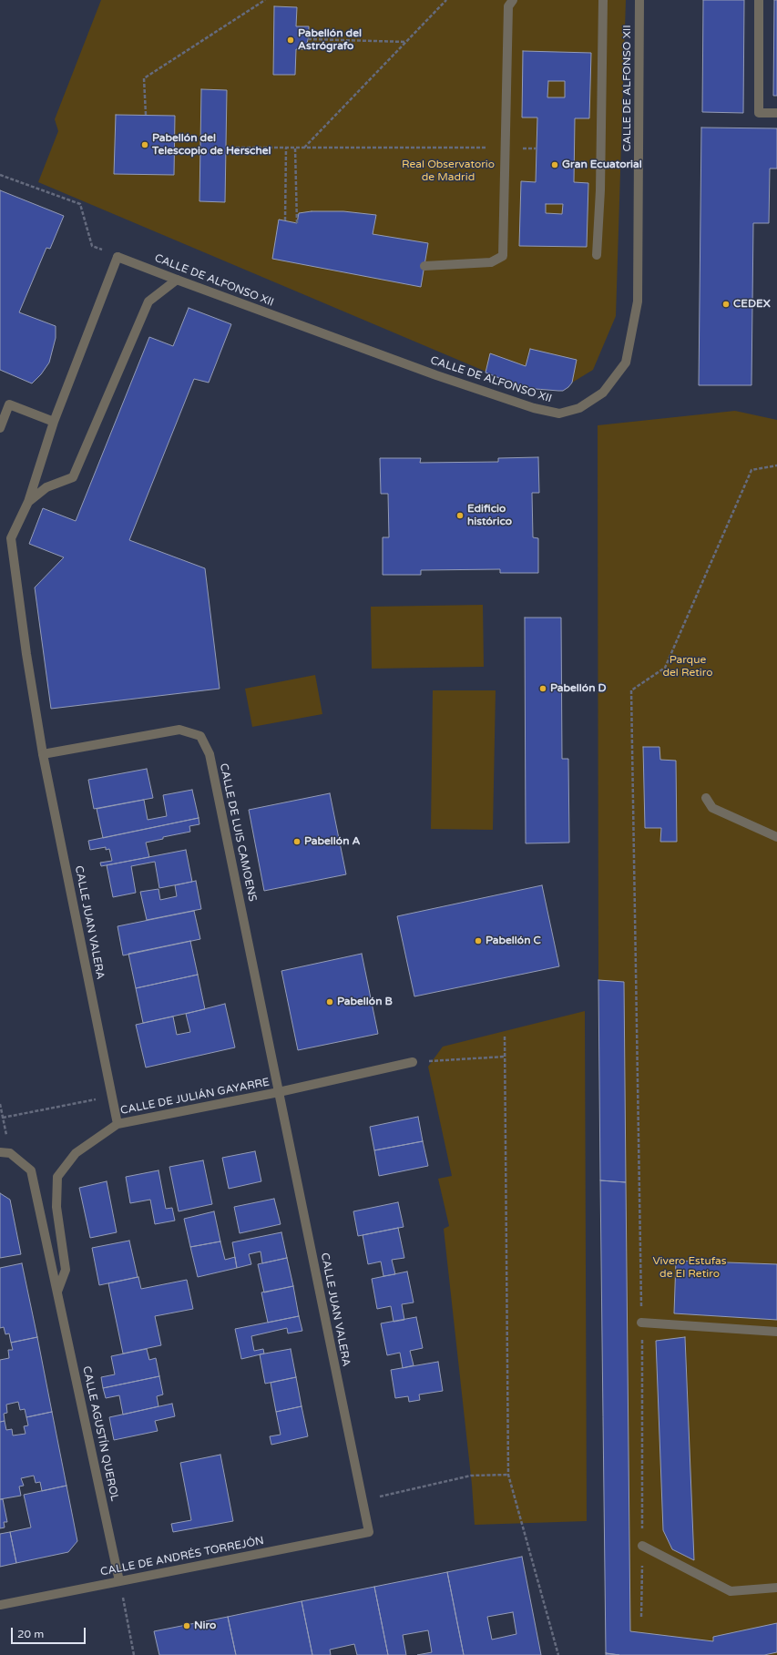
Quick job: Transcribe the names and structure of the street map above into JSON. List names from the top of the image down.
{
  "streets": {
    "street": [
      "CALLE DE ALFONSO XII",
      "CALLE DE LUIS CAMOENS",
      "CALLE JUAN VALERA",
      "CALLE DE JULIÁN GAYARRE",
      "CALLE AGUSTÍN QUEROL",
      "CALLE DE ANDRÉS TORREJÓN"
    ]
  },
  "crossings": [
    ["CALLE DE ALFONSO XII", "CALLE JUAN VALERA"],
    ["CALLE DE LUIS CAMOENS", "CALLE JUAN VALERA"],
    ["CALLE DE LUIS CAMOENS", "CALLE DE JULIÁN GAYARRE"],
    ["CALLE JUAN VALERA", "CALLE DE JULIÁN GAYARRE"],
    ["CALLE JUAN VALERA", "CALLE DE ANDRÉS TORREJÓN"],
    ["CALLE DE JULIÁN GAYARRE", "CALLE AGUSTÍN QUEROL"],
    ["CALLE AGUSTÍN QUEROL", "CALLE DE ANDRÉS TORREJÓN"]
  ],
  "parks": ["Real Observatorio de Madrid", "Parque del Retiro", "Vivero Estufas de El Retiro"],
  "places": [
    "Pabellón del Astrógrafo",
    "Pabellón del Telescopio de Herschel",
    "Gran Ecuatorial",
    "CEDEX",
    "Edificio histórico",
    "Pabellón D",
    "Pabellón A",
    "Pabellón C",
    "Pabellón B",
    "Niro"
  ],
  "scale_bar": "20 m"
}
